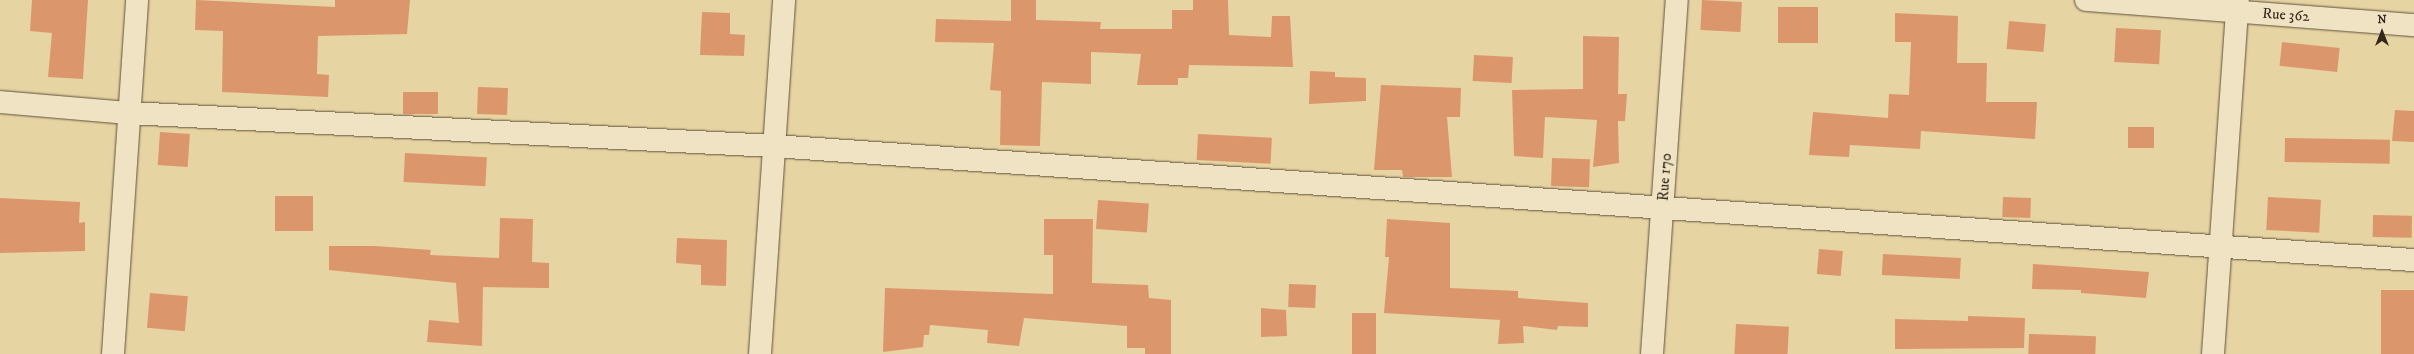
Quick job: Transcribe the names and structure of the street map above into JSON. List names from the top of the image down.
{
  "streets": {
    "street": ["Rue 362", "Rue 170"]
  },
  "north": "top"
}
